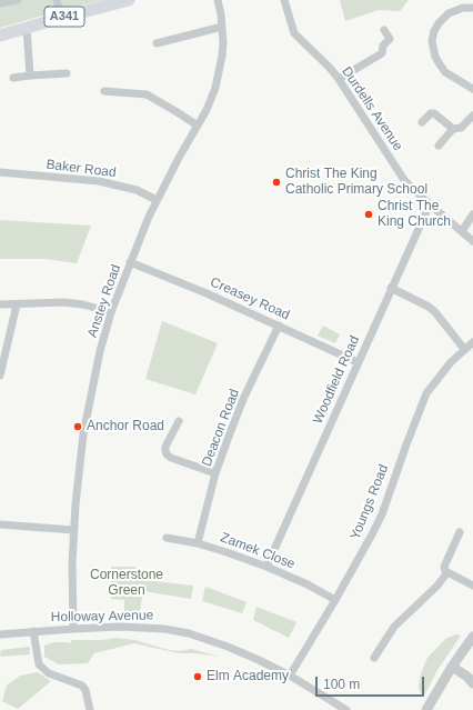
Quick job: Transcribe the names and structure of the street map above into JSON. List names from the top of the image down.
{
  "streets": {
    "main road": ["A341"],
    "street": [
      "Durdells Avenue",
      "Baker Road",
      "Creasey Road",
      "Anstey Road",
      "Woodfield Road",
      "Deacon Road",
      "Youngs Road",
      "Zamek Close",
      "Holloway Avenue"
    ]
  },
  "crossings": [
    ["Durdells Avenue", "Woodfield Road"],
    ["Baker Road", "Anstey Road"],
    ["Creasey Road", "Anstey Road"],
    ["Creasey Road", "Woodfield Road"],
    ["Creasey Road", "Deacon Road"],
    ["Anstey Road", "Holloway Avenue"],
    ["Woodfield Road", "Zamek Close"],
    ["Deacon Road", "Zamek Close"],
    ["Youngs Road", "Zamek Close"],
    ["Youngs Road", "Holloway Avenue"]
  ],
  "parks": ["Cornerstone Green"],
  "places": [
    "Christ The King Catholic Primary School",
    "Christ The King Church",
    "Anchor Road",
    "Elm Academy"
  ],
  "scale_bar": "100 m"
}
